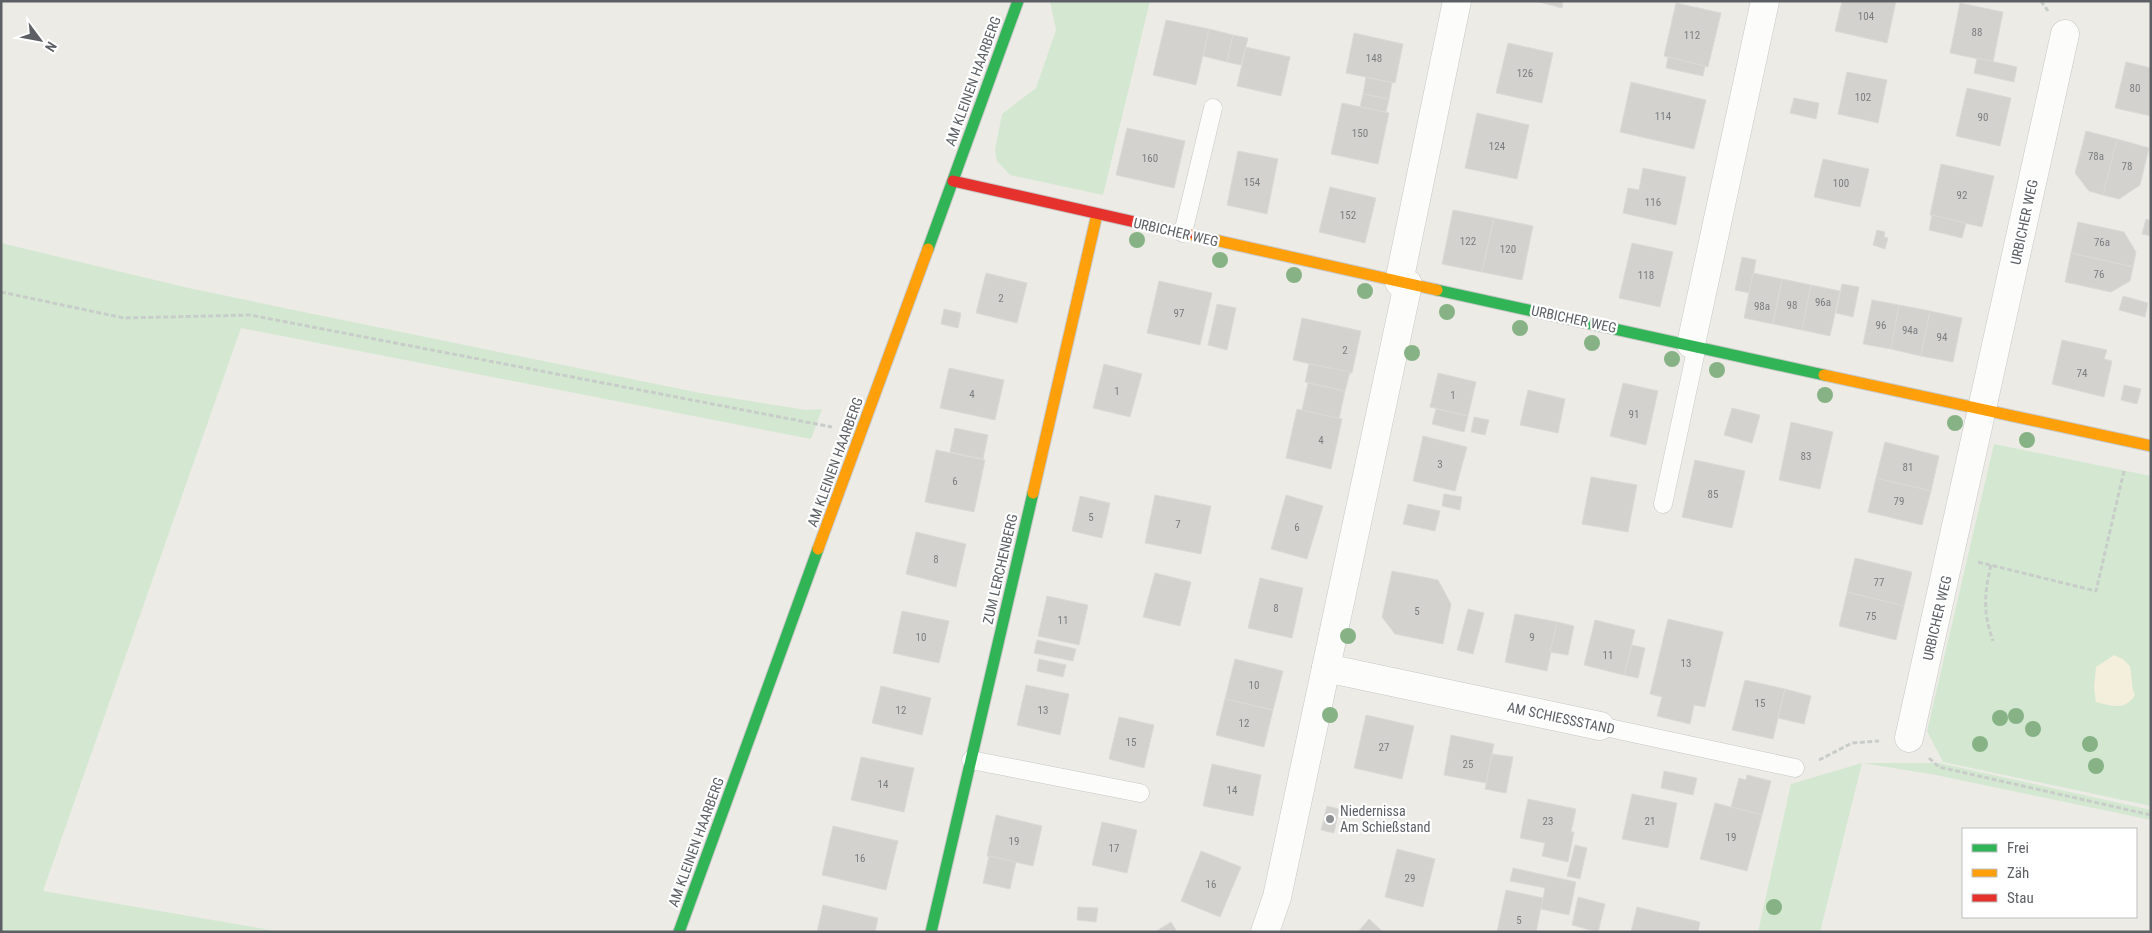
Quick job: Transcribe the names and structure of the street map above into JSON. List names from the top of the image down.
{
  "streets": {
    "street": [
      "AM KLEINEN HAARBERG",
      "URBICHER WEG",
      "ZUM LERCHENBERG",
      "AM SCHIESSSTAND"
    ]
  },
  "crossings": [
    ["AM KLEINEN HAARBERG", "URBICHER WEG"],
    ["URBICHER WEG", "ZUM LERCHENBERG"]
  ],
  "places": ["Niedernissa Am Schießstand"],
  "house_numbers": [
    "104",
    "88",
    "112",
    "148",
    "126",
    "80",
    "102",
    "114",
    "90",
    "150",
    "124",
    "78a",
    "160",
    "78",
    "154",
    "100",
    "92",
    "116",
    "152",
    "122",
    "76a",
    "120",
    "76",
    "118",
    "2",
    "96a",
    "98",
    "98a",
    "97",
    "96",
    "94a",
    "94",
    "2",
    "74",
    "1",
    "4",
    "1",
    "91",
    "4",
    "83",
    "3",
    "81",
    "6",
    "85",
    "79",
    "5",
    "7",
    "6",
    "8",
    "77",
    "8",
    "5",
    "75",
    "11",
    "10",
    "9",
    "11",
    "13",
    "10",
    "15",
    "12",
    "13",
    "12",
    "15",
    "27",
    "25",
    "14",
    "14",
    "23",
    "21",
    "19",
    "19",
    "17",
    "16",
    "29",
    "16",
    "5"
  ],
  "legend": ["Frei", "Zäh", "Stau"],
  "north": "bottom right"
}
